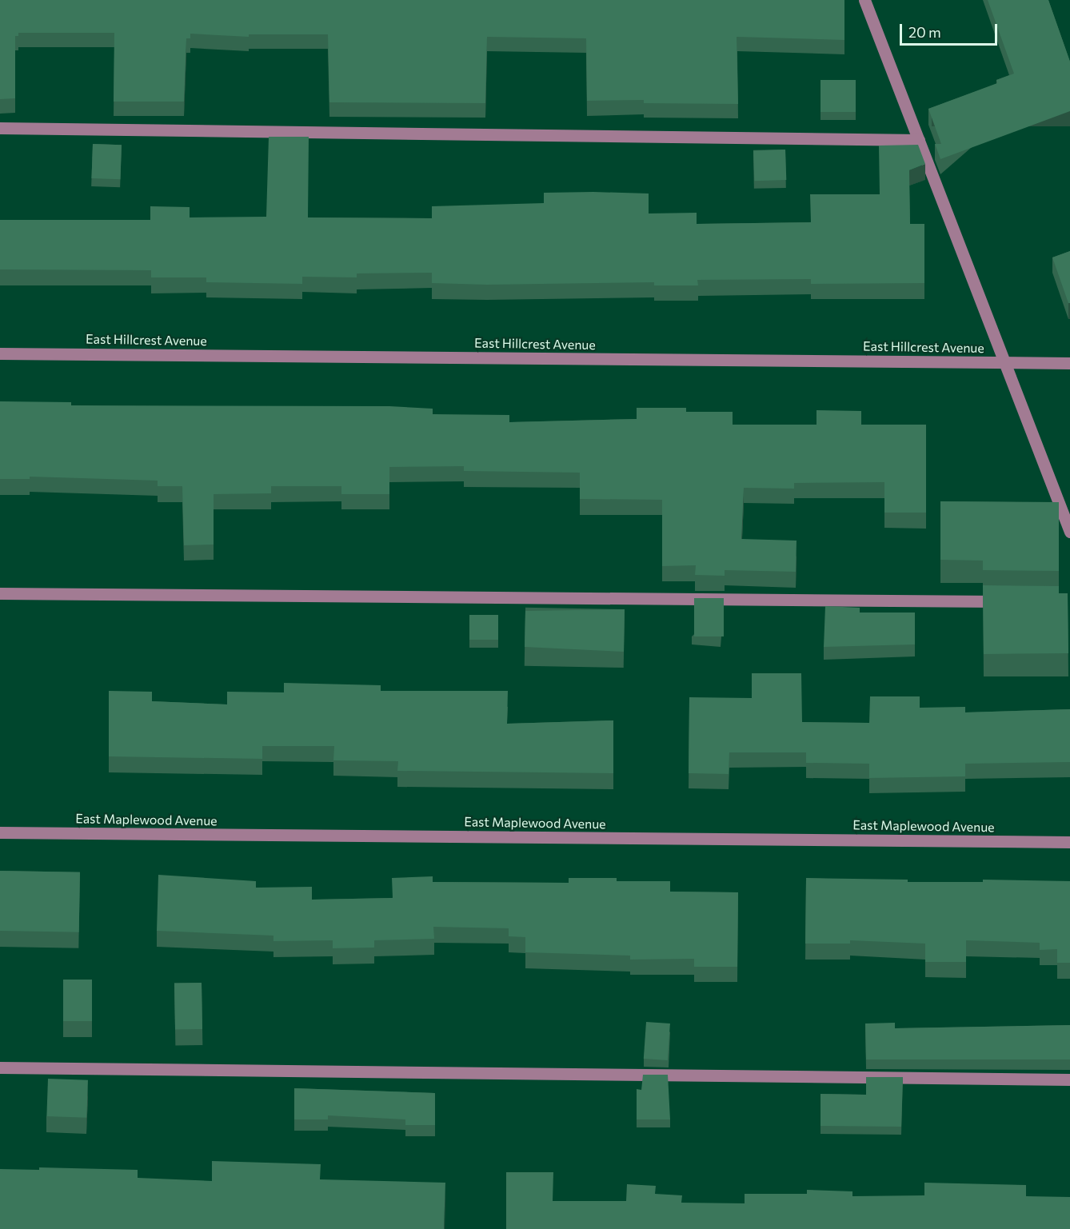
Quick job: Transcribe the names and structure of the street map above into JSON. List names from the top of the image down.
{
  "streets": {
    "street": ["East Hillcrest Avenue", "East Maplewood Avenue"]
  },
  "scale_bar": "20 m"
}
